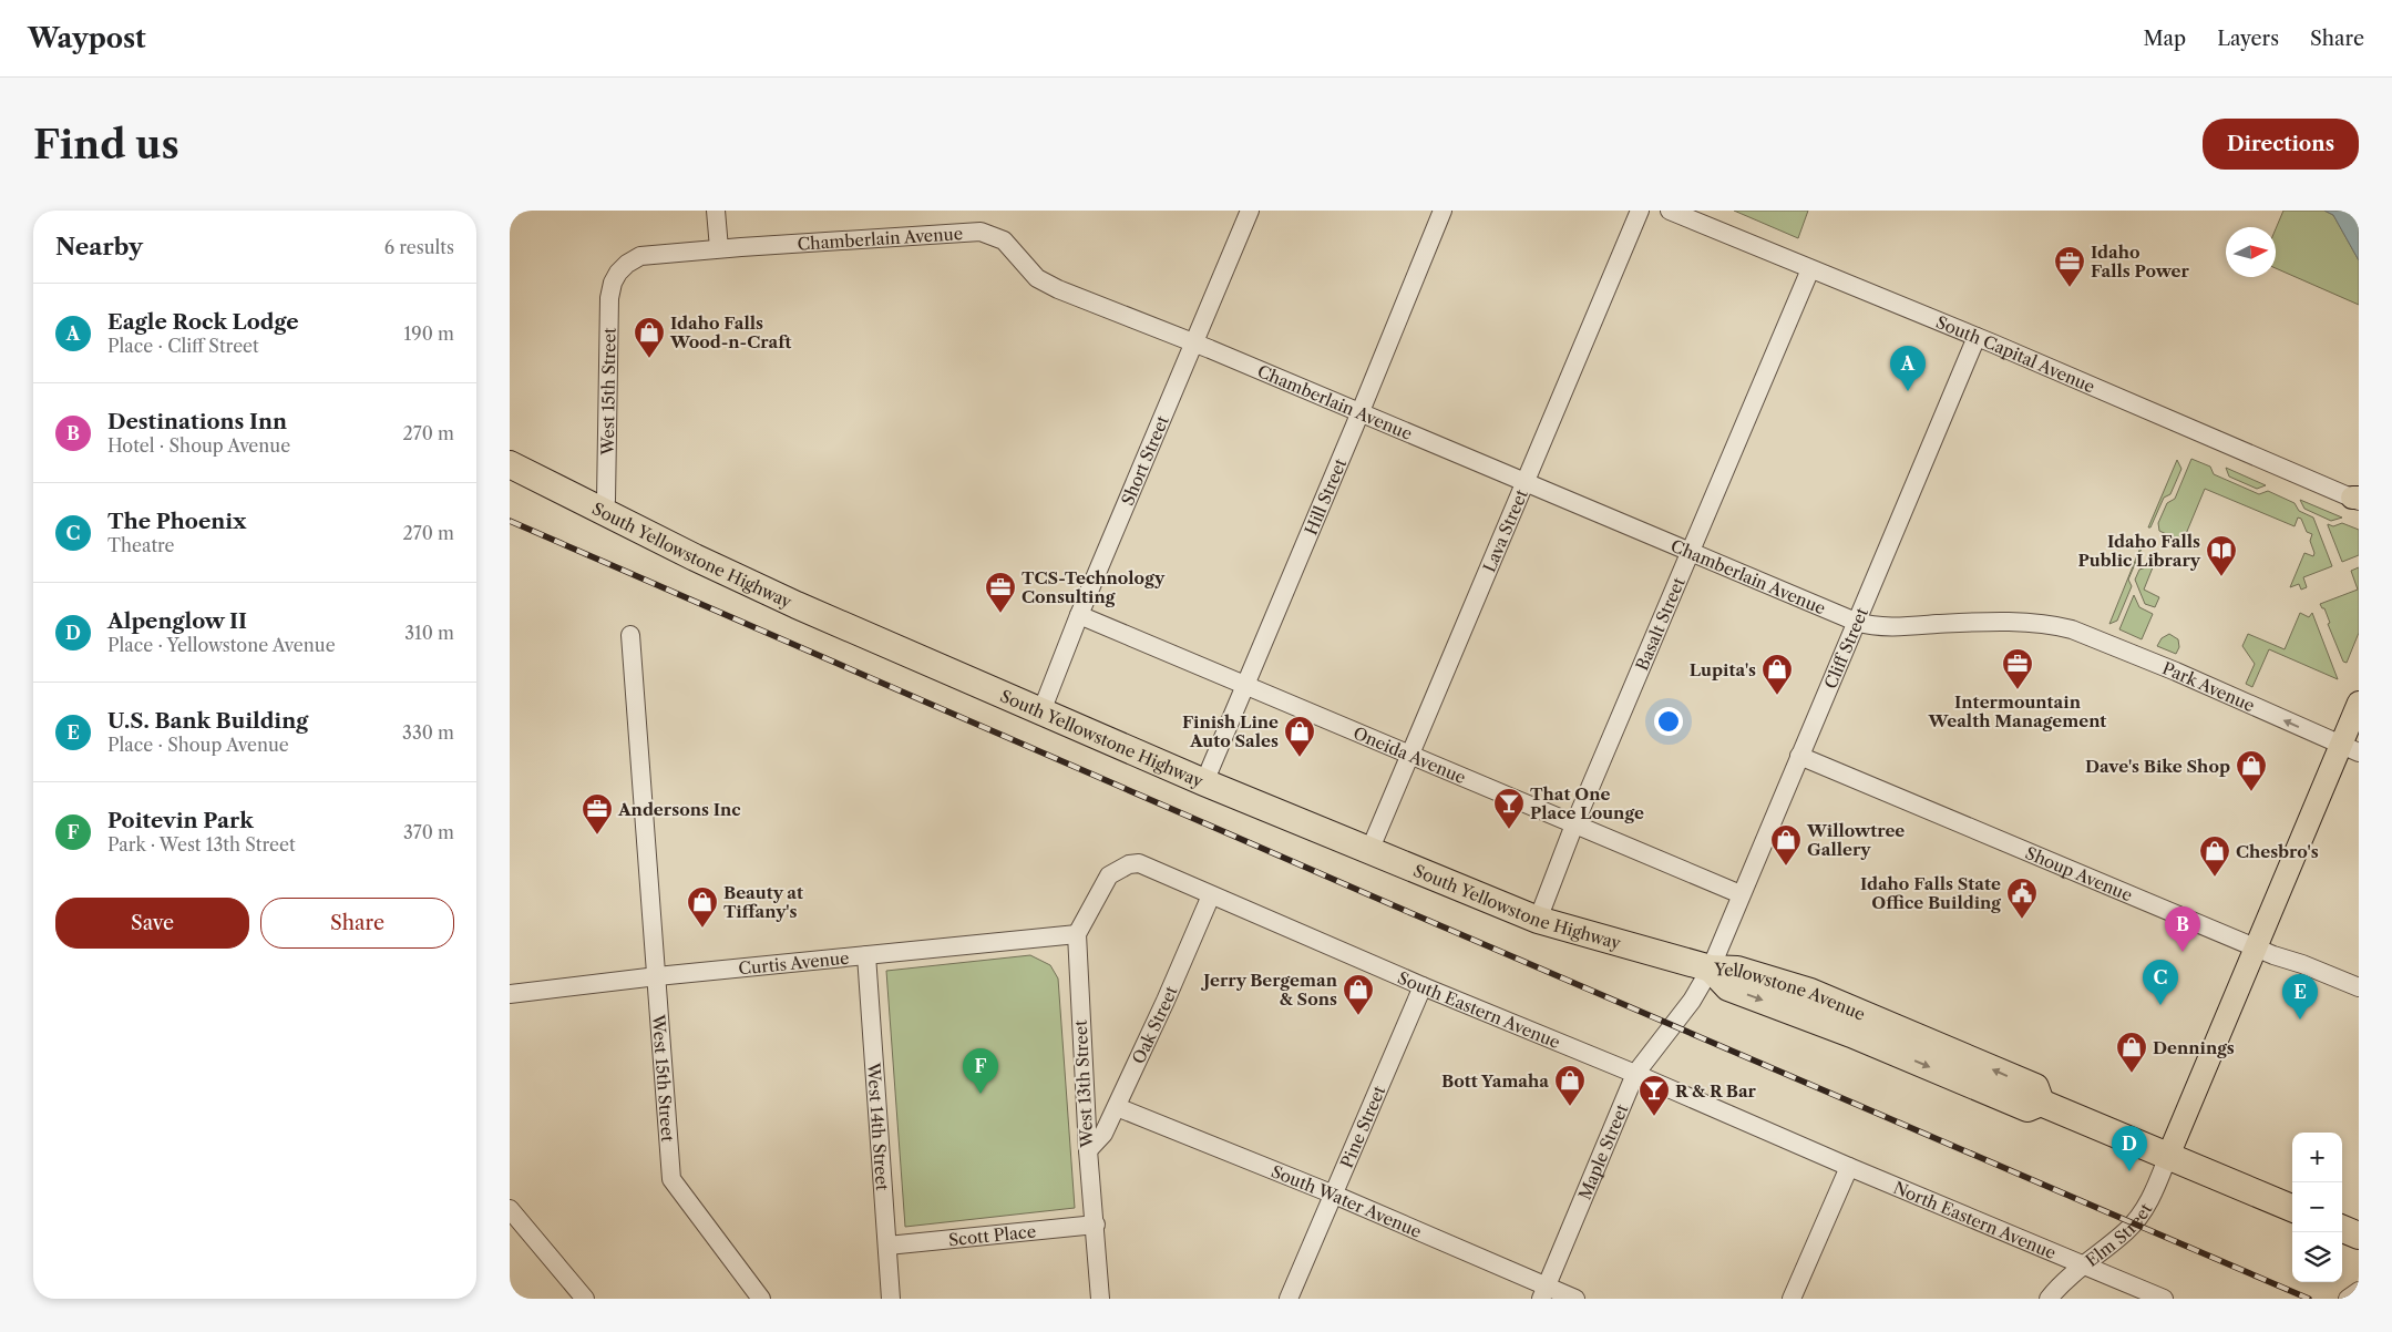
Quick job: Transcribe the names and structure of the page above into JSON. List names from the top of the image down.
{
  "streets": {
    "highway": ["South Yellowstone Highway", "Yellowstone Avenue"],
    "street": [
      "Chamberlain Avenue",
      "South Capital Avenue",
      "West 15th Street",
      "Short Street",
      "Hill Street",
      "Lava Street",
      "Basalt Street",
      "Cliff Street",
      "Park Avenue",
      "Oneida Avenue",
      "Shoup Avenue",
      "Curtis Avenue",
      "South Eastern Avenue",
      "Oak Street",
      "West 13th Street",
      "West 14th Street",
      "Pine Street",
      "Maple Street",
      "South Water Avenue",
      "North Eastern Avenue",
      "Elm Street",
      "Scott Place"
    ]
  },
  "crossings": [
    ["Chamberlain Avenue", "West 15th Street"],
    ["Chamberlain Avenue", "Short Street"],
    ["Chamberlain Avenue", "Hill Street"],
    ["Chamberlain Avenue", "Lava Street"],
    ["Chamberlain Avenue", "Basalt Street"],
    ["Chamberlain Avenue", "Cliff Street"],
    ["Chamberlain Avenue", "Park Avenue"],
    ["South Capital Avenue", "Basalt Street"],
    ["South Capital Avenue", "Cliff Street"],
    ["West 15th Street", "South Yellowstone Highway"],
    ["West 15th Street", "Curtis Avenue"],
    ["Short Street", "South Yellowstone Highway"],
    ["Short Street", "Oneida Avenue"],
    ["Hill Street", "South Yellowstone Highway"],
    ["Hill Street", "Oneida Avenue"],
    ["Lava Street", "South Yellowstone Highway"],
    ["Lava Street", "Oneida Avenue"],
    ["South Yellowstone Highway", "Basalt Street"],
    ["South Yellowstone Highway", "Cliff Street"],
    ["South Yellowstone Highway", "Yellowstone Avenue"],
    ["South Yellowstone Highway", "Maple Street"],
    ["Basalt Street", "Oneida Avenue"],
    ["Cliff Street", "Oneida Avenue"],
    ["Cliff Street", "Shoup Avenue"],
    ["Cliff Street", "Yellowstone Avenue"],
    ["Cliff Street", "Maple Street"],
    ["Curtis Avenue", "South Eastern Avenue"],
    ["Curtis Avenue", "West 13th Street"],
    ["Curtis Avenue", "West 14th Street"],
    ["Yellowstone Avenue", "Maple Street"],
    ["Yellowstone Avenue", "Elm Street"],
    ["South Eastern Avenue", "Oak Street"],
    ["South Eastern Avenue", "West 13th Street"],
    ["South Eastern Avenue", "Pine Street"],
    ["South Eastern Avenue", "Maple Street"],
    ["South Eastern Avenue", "North Eastern Avenue"],
    ["Oak Street", "West 13th Street"],
    ["Oak Street", "South Water Avenue"],
    ["West 13th Street", "Scott Place"],
    ["West 14th Street", "Scott Place"],
    ["Pine Street", "South Water Avenue"],
    ["Maple Street", "South Water Avenue"],
    ["North Eastern Avenue", "Elm Street"]
  ],
  "one_way": ["Park Avenue"],
  "places": {
    "office": [
      "Idaho Falls Power",
      "TCS-Technology Consulting",
      "Intermountain Wealth Management",
      "Andersons Inc"
    ],
    "shop": [
      "Idaho Falls Wood-n-Craft",
      "Lupita's",
      "Finish Line Auto Sales",
      "Dave's Bike Shop",
      "Willowtree Gallery",
      "Chesbro's",
      "Beauty at Tiffany's",
      "Jerry Bergeman & Sons",
      "Dennings",
      "Bott Yamaha"
    ],
    "library": ["Idaho Falls Public Library"],
    "bar": ["That One Place Lounge", "R & R Bar"],
    "public building": ["Idaho Falls State Office Building"]
  },
  "north": "right",
  "page": {
    "header": "Waypost",
    "nav": ["Map", "Layers", "Share"],
    "buttons": [
      "Directions",
      ["Save", "Share"]
    ],
    "title": "Find us",
    "heading": ["Nearby", "6 results"],
    "list": [
      {
        "mark": "A",
        "name": "Eagle Rock Lodge",
        "note": "Place · Cliff Street",
        "value": "190 m"
      },
      {
        "mark": "B",
        "name": "Destinations Inn",
        "note": "Hotel · Shoup Avenue",
        "value": "270 m"
      },
      {
        "mark": "C",
        "name": "The Phoenix",
        "note": "Theatre",
        "value": "270 m"
      },
      {
        "mark": "D",
        "name": "Alpenglow II",
        "note": "Place · Yellowstone Avenue",
        "value": "310 m"
      },
      {
        "mark": "E",
        "name": "U.S. Bank Building",
        "note": "Place · Shoup Avenue",
        "value": "330 m"
      },
      {
        "mark": "F",
        "name": "Poitevin Park",
        "note": "Park · West 13th Street",
        "value": "370 m"
      }
    ],
    "pins": [
      "A",
      "B",
      "C",
      "E",
      "F",
      "D"
    ],
    "map_buttons": ["+", "−"]
  }
}
